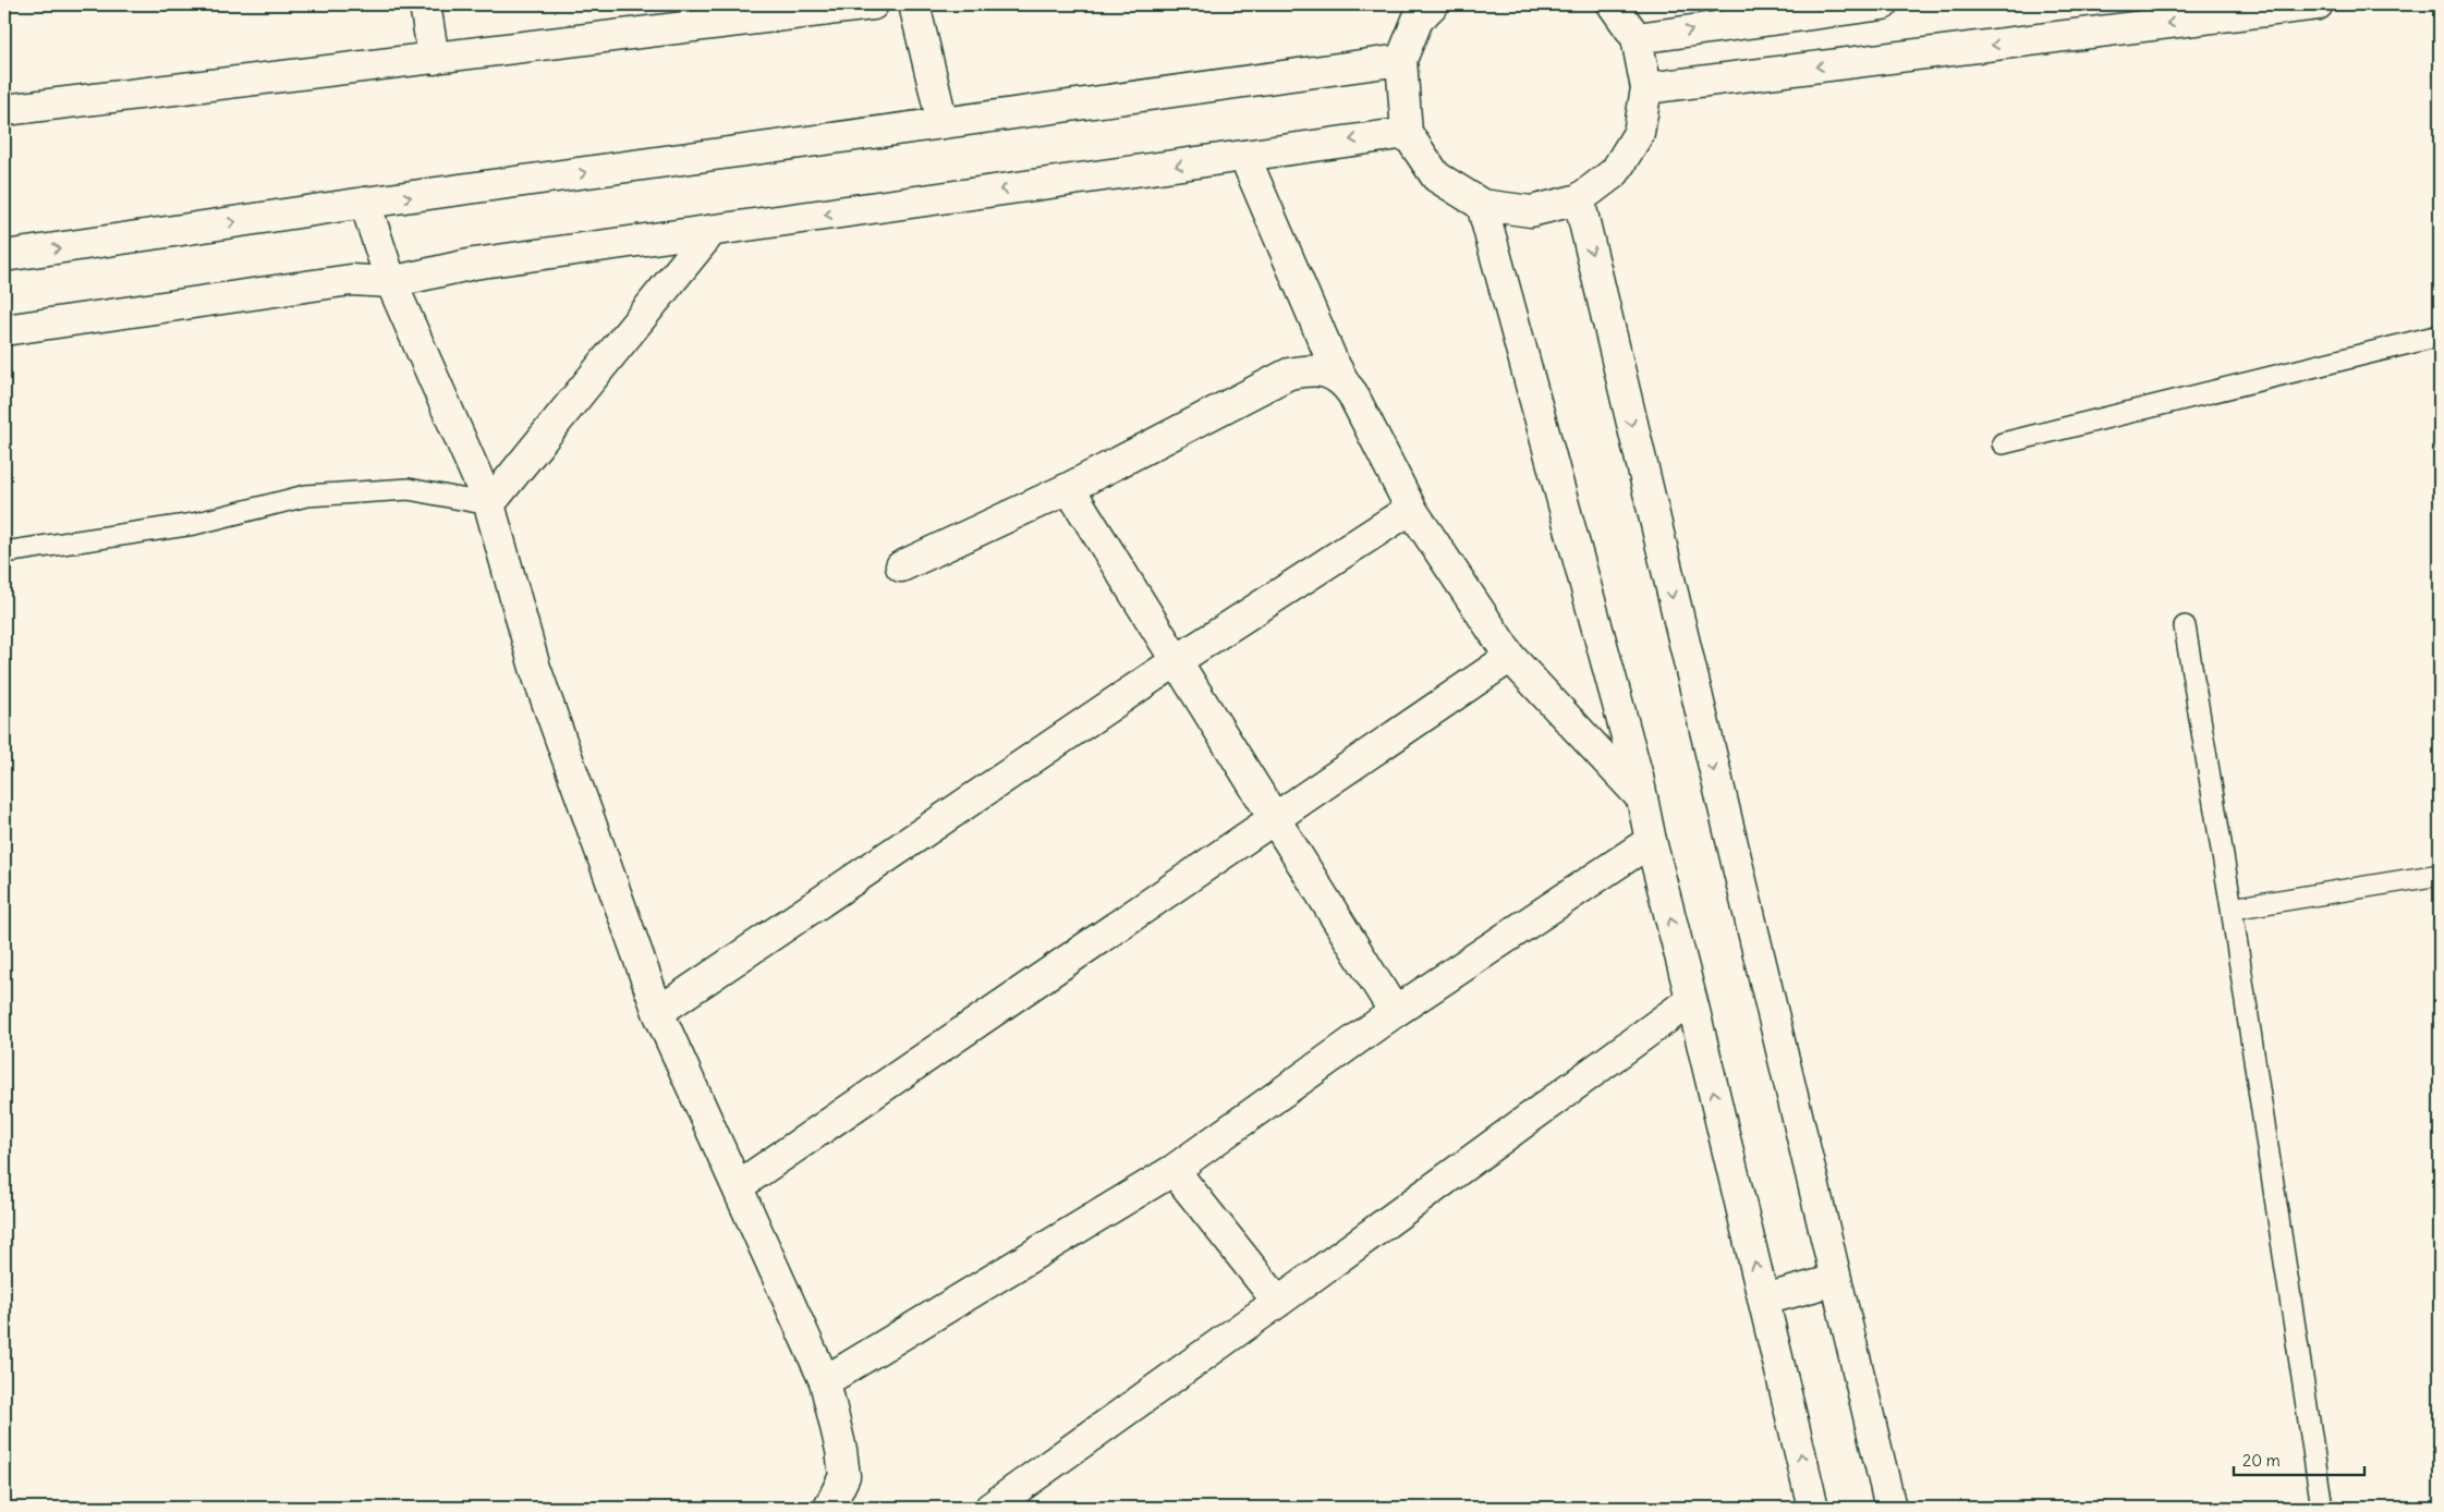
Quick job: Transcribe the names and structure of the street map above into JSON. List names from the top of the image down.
{
  "scale_bar": "20 m"
}
